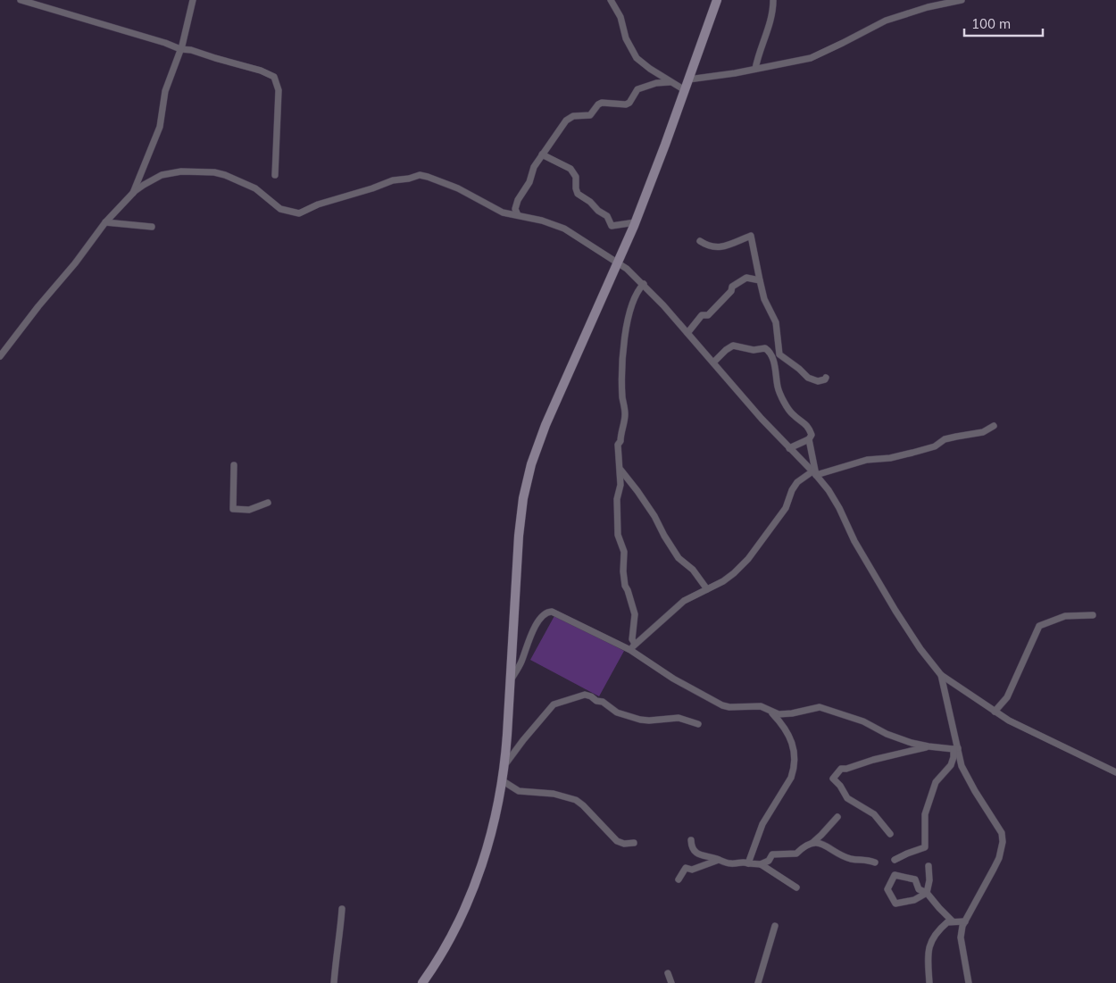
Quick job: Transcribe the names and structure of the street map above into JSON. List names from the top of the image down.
{
  "scale_bar": "100 m"
}
